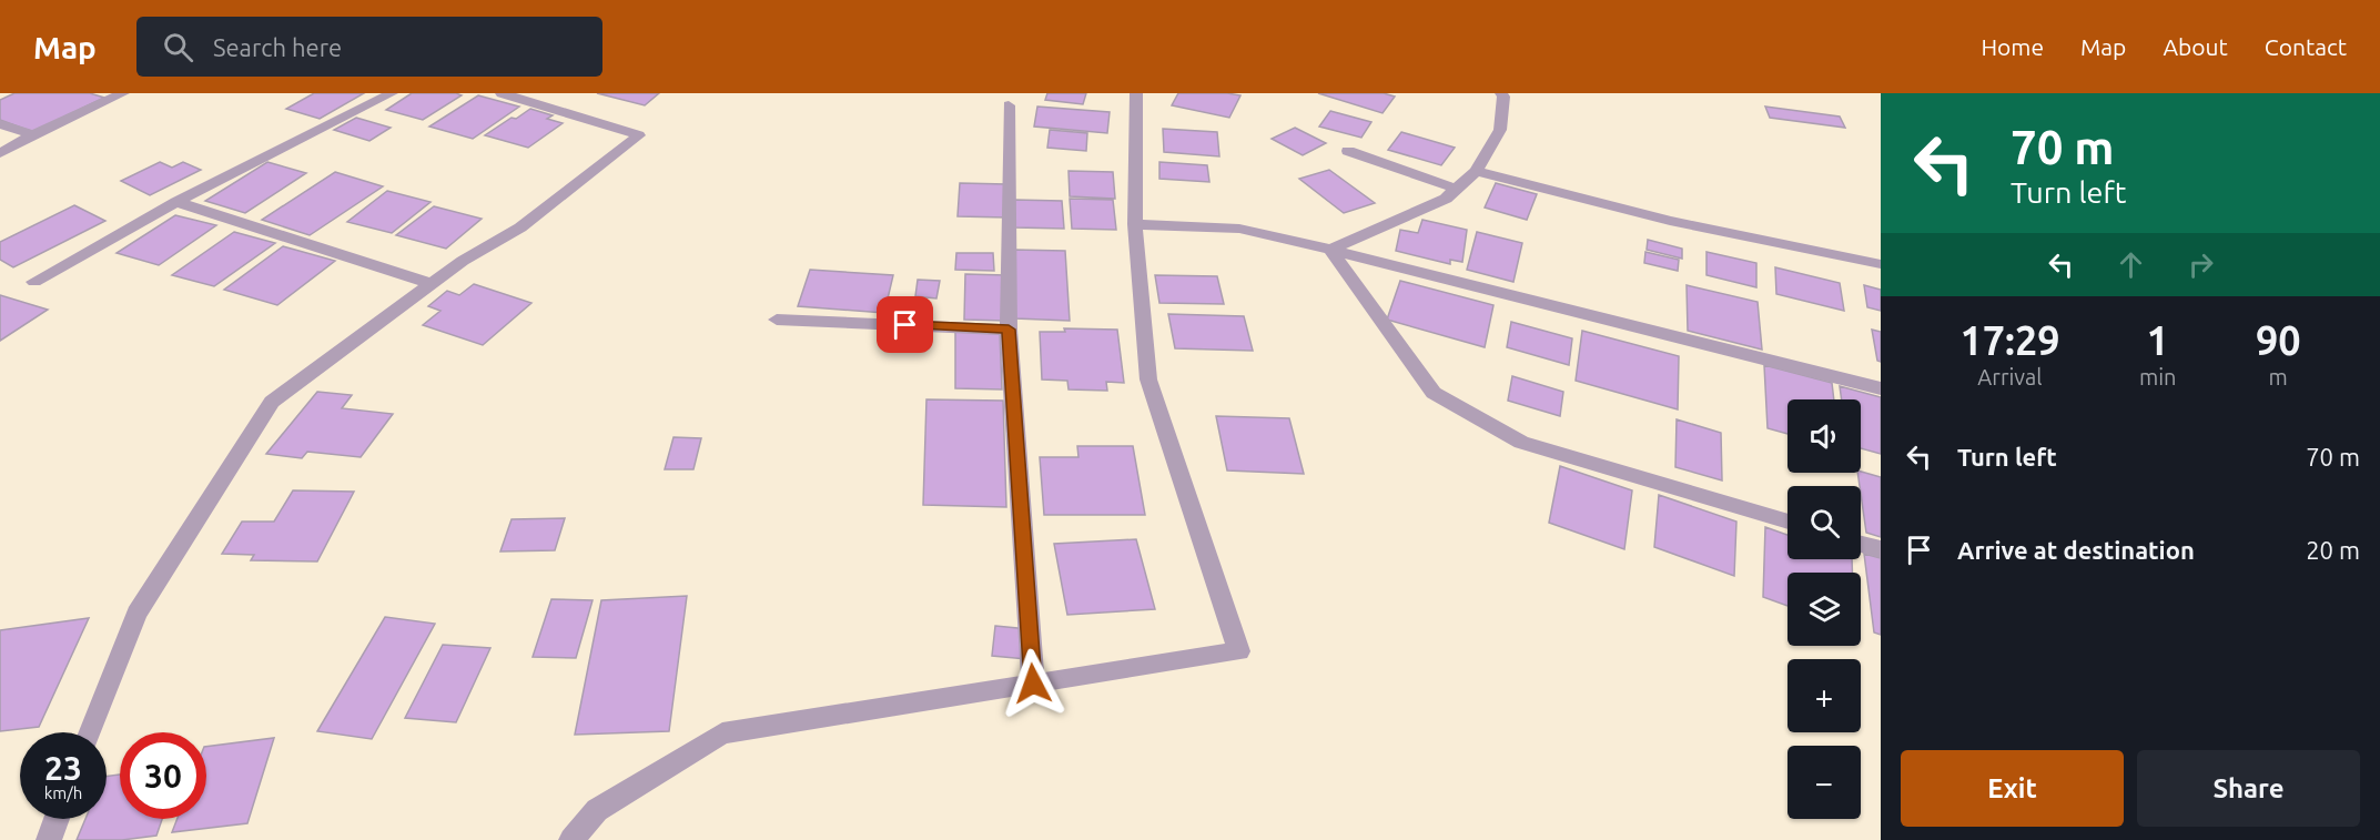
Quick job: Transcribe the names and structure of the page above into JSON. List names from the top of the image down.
{
  "page": {
    "header": "Map",
    "search": "Search here",
    "nav": [
      "Home",
      "Map",
      "About",
      "Contact"
    ],
    "turn": ["70 m", "Turn left"],
    "eta": [
      "17:29",
      "Arrival",
      "1",
      "min",
      "90",
      "m"
    ],
    "map_buttons": ["+", "−"],
    "list": [
      {
        "name": "Turn left",
        "value": "70 m"
      },
      {
        "name": "Arrive at destination",
        "value": "20 m"
      }
    ],
    "speed": "23 km/h",
    "limit": "30",
    "buttons": ["Exit", "Share"]
  }
}
